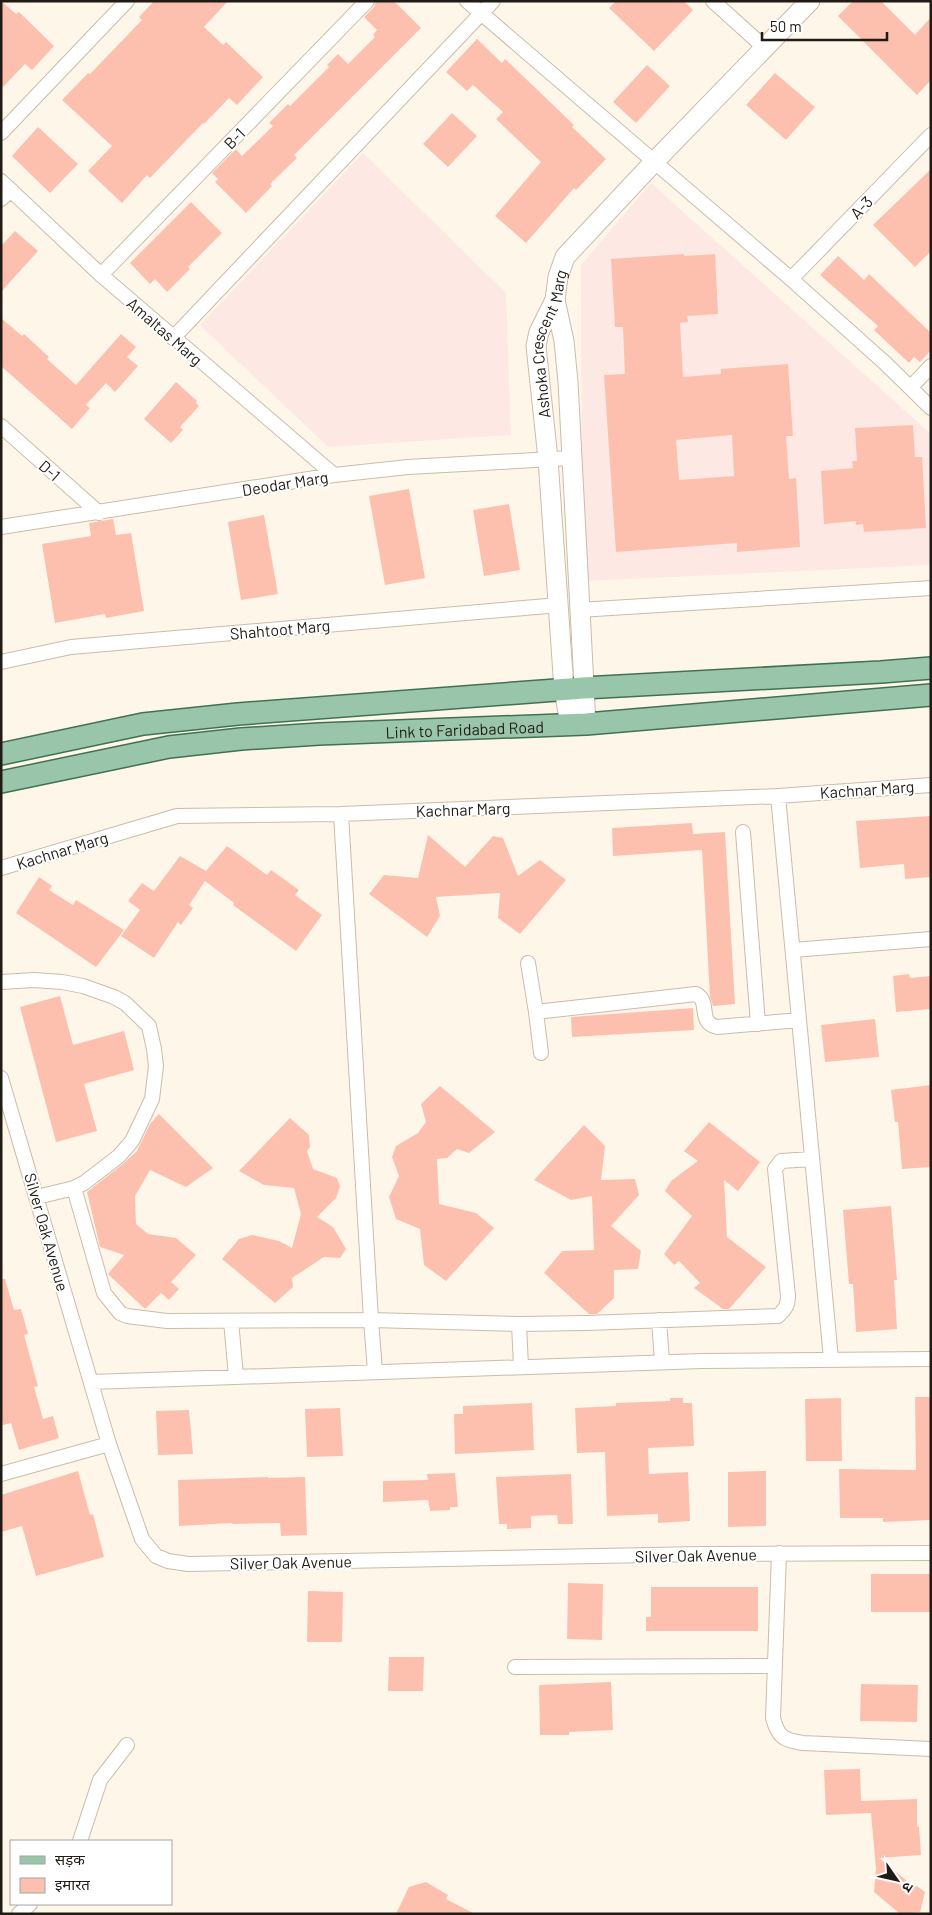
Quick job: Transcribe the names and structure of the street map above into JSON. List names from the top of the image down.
{
  "streets": {
    "main road": ["Link to Faridabad Road"],
    "street": [
      "B-1",
      "A-3",
      "Amaltas Marg",
      "Ashoka Crescent Marg",
      "D-1",
      "Deodar Marg",
      "Shahtoot Marg",
      "Kachnar Marg",
      "Silver Oak Avenue"
    ]
  },
  "crossings": [
    ["B-1", "Amaltas Marg"],
    ["Amaltas Marg", "Deodar Marg"],
    ["Ashoka Crescent Marg", "Deodar Marg"],
    ["Ashoka Crescent Marg", "Shahtoot Marg"],
    ["Ashoka Crescent Marg", "Link to Faridabad Road"],
    ["D-1", "Deodar Marg"]
  ],
  "legend": ["सड़क", "इमारत"],
  "scale_bar": "50 m",
  "north": "bottom right"
}
